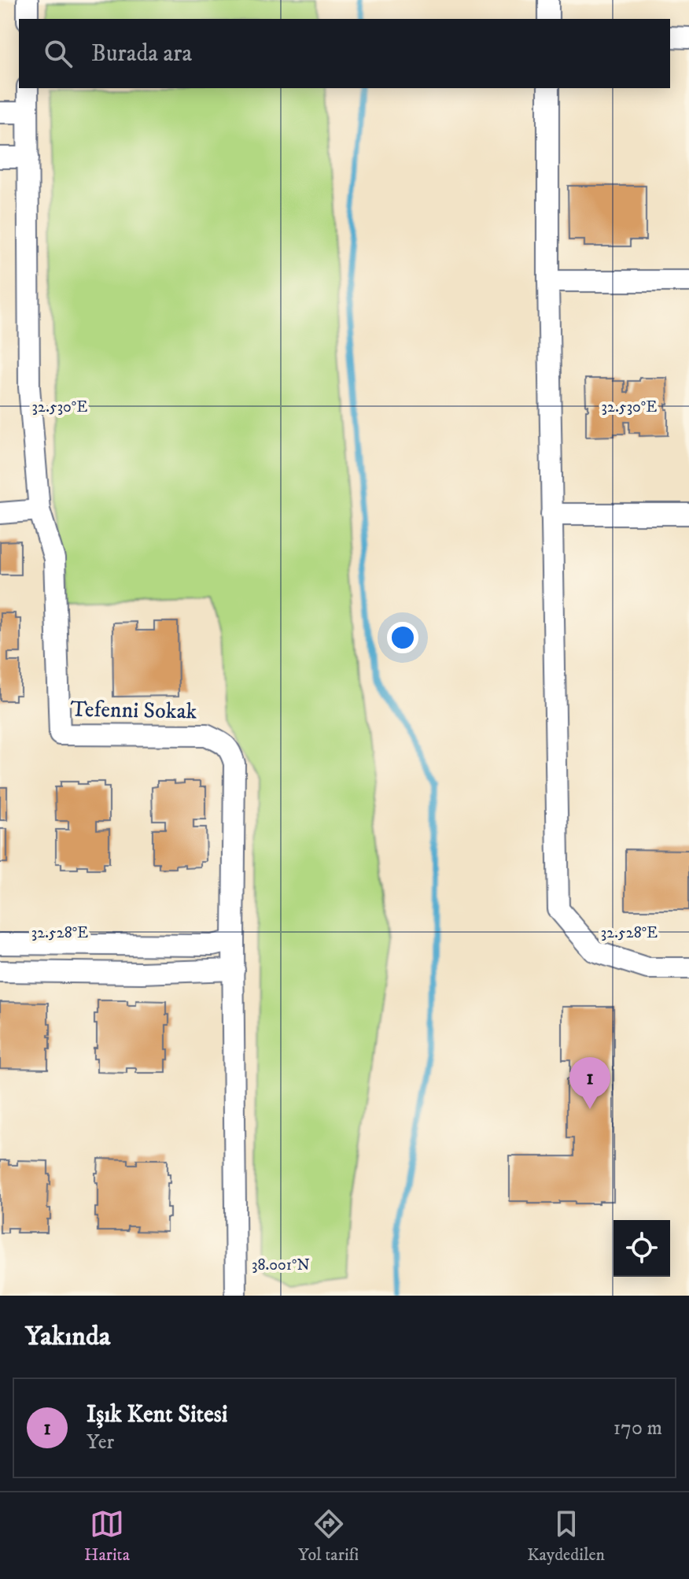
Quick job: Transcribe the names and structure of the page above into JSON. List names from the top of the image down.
{
  "streets": {
    "street": ["Tefenni Sokak"]
  },
  "page": {
    "search": "Burada ara",
    "pins": "1",
    "heading": "Yakında",
    "list": [
      {
        "mark": "1",
        "name": "Işık Kent Sitesi",
        "note": "Yer",
        "value": "170 m"
      }
    ],
    "nav": ["Harita", "Yol tarifi", "Kaydedilen"]
  },
  "coordinates": ["32.530°E", "32.528°E", "38.001°N"]
}
